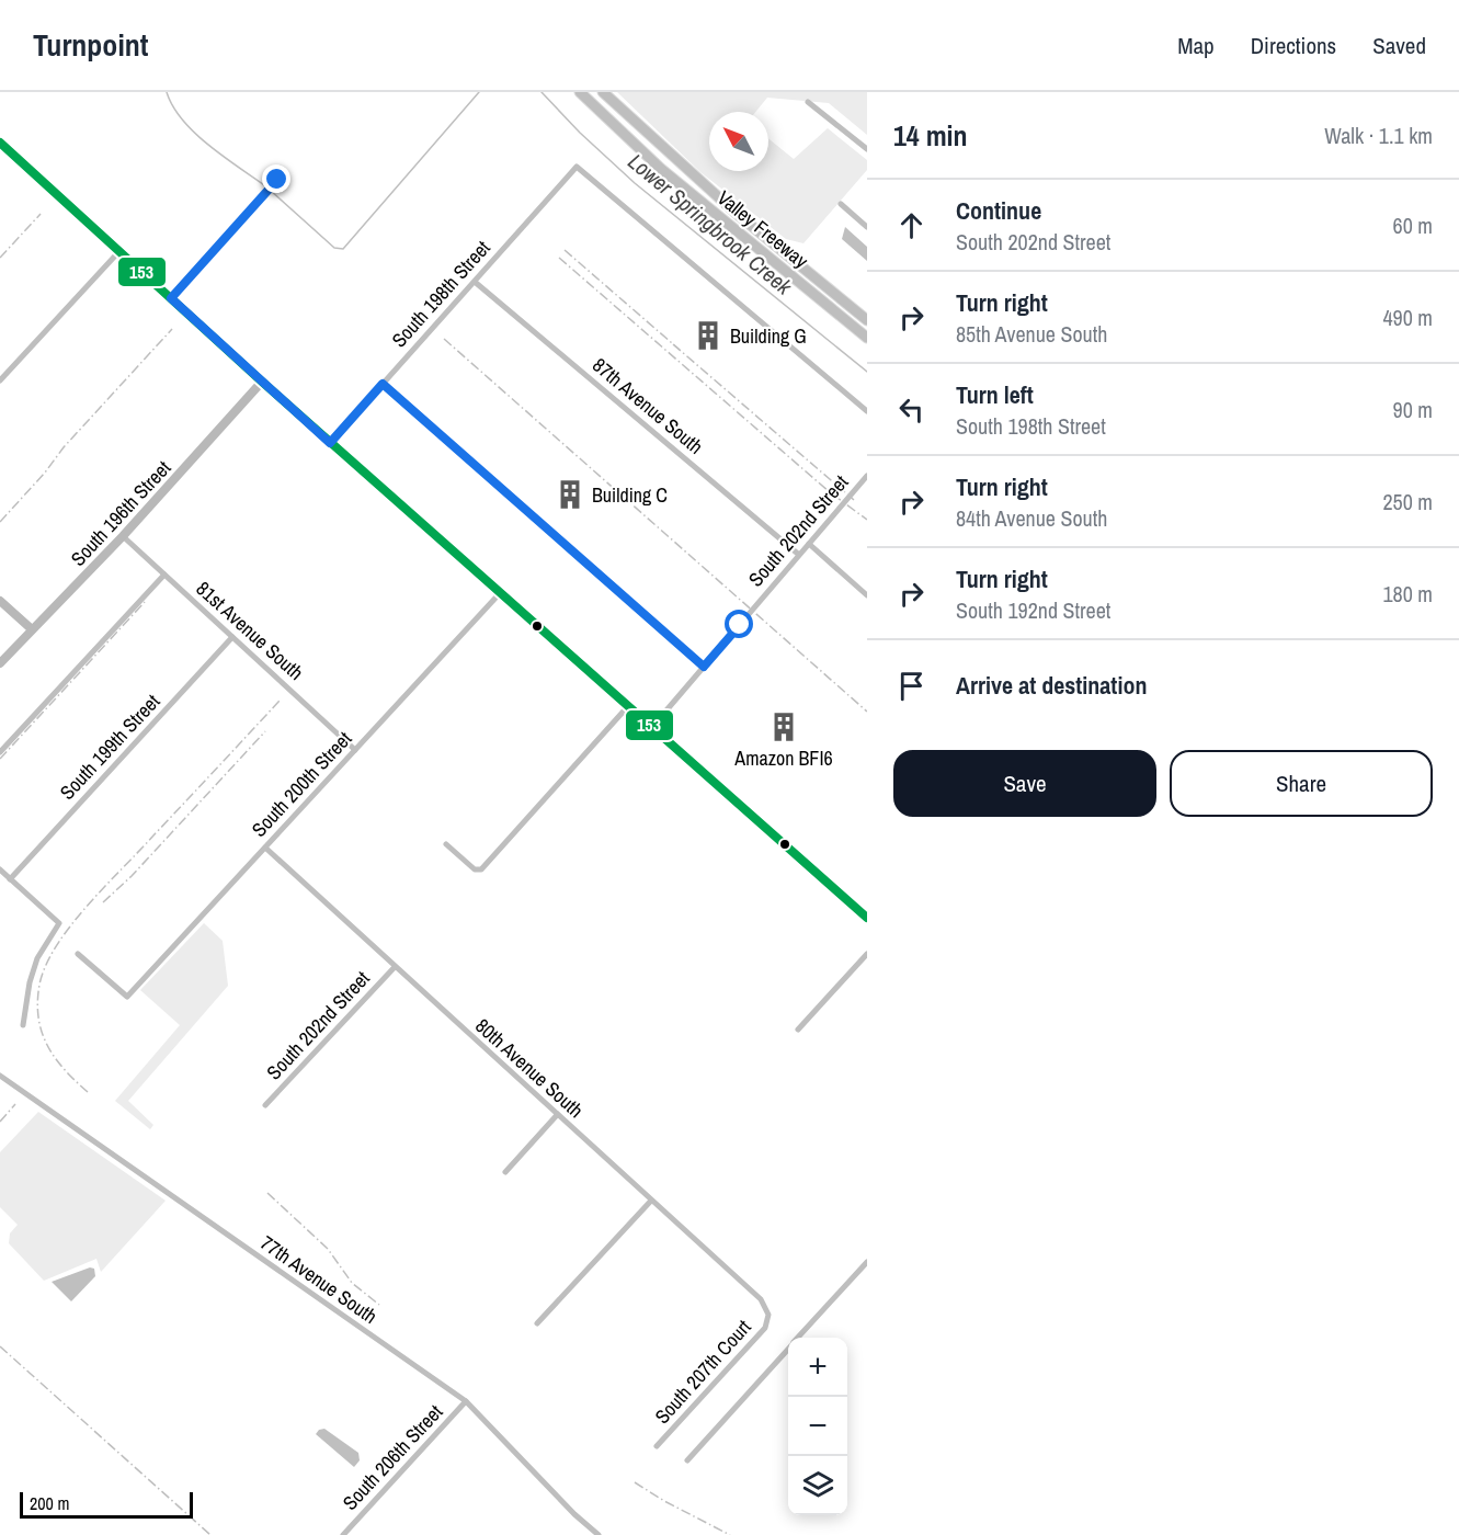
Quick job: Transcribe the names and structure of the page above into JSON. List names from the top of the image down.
{
  "streets": {
    "highway": ["Valley Freeway"],
    "main road": ["South 196th Street"],
    "street": [
      "South 198th Street",
      "87th Avenue South",
      "South 202nd Street",
      "81st Avenue South",
      "South 199th Street",
      "South 200th Street",
      "80th Avenue South",
      "77th Avenue South",
      "South 207th Court",
      "South 206th Street"
    ]
  },
  "crossings": [
    ["South 198th Street", "87th Avenue South"],
    ["87th Avenue South", "South 202nd Street"],
    ["South 196th Street", "81st Avenue South"],
    ["South 202nd Street", "80th Avenue South"],
    ["81st Avenue South", "South 199th Street"],
    ["81st Avenue South", "South 200th Street"],
    ["South 200th Street", "80th Avenue South"],
    ["80th Avenue South", "South 207th Court"],
    ["77th Avenue South", "South 206th Street"]
  ],
  "water": ["Lower Springbrook Creek"],
  "places": {
    "building": ["Building G", "Building C", "Amazon BFI6"]
  },
  "lines": ["transit line 153"],
  "scale_bar": "200 m",
  "north": "top left",
  "page": {
    "header": "Turnpoint",
    "nav": ["Map", "Directions", "Saved"],
    "heading": ["14 min", "Walk · 1.1 km"],
    "list": [
      ["Continue", "South 202nd Street", "60 m"],
      ["Turn right", "85th Avenue South", "490 m"],
      ["Turn left", "South 198th Street", "90 m"],
      ["Turn right", "84th Avenue South", "250 m"],
      ["Turn right", "South 192nd Street", "180 m"],
      "Arrive at destination"
    ],
    "buttons": ["Save", "Share"],
    "map_buttons": ["+", "−"],
    "scale": "200 m"
  }
}
